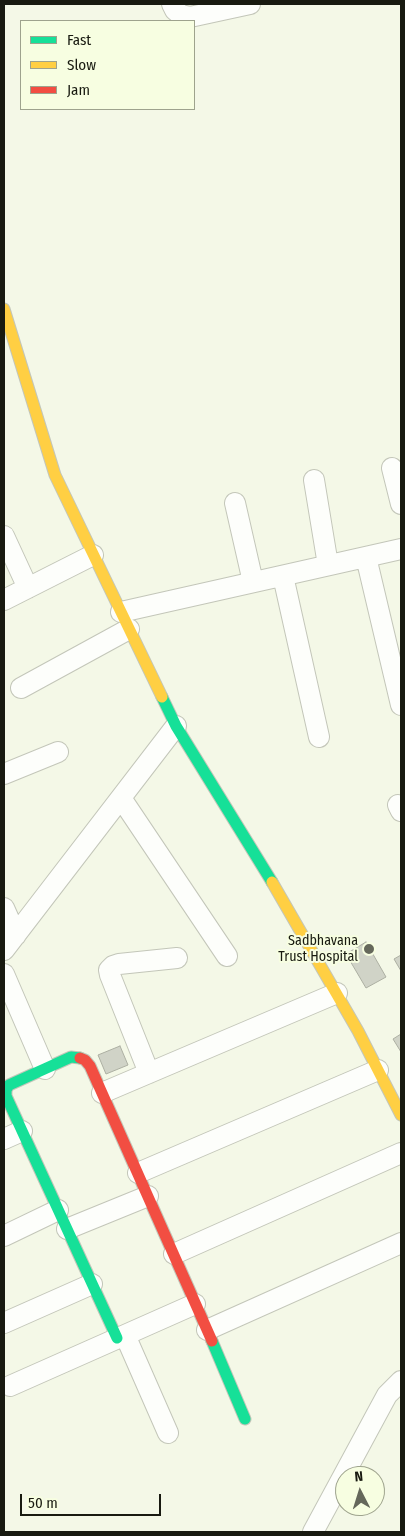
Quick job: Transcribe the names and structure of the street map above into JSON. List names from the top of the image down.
{
  "places": ["Sadbhavana Trust Hospital"],
  "legend": ["Fast", "Slow", "Jam"],
  "scale_bar": "50 m",
  "north": "top"
}
